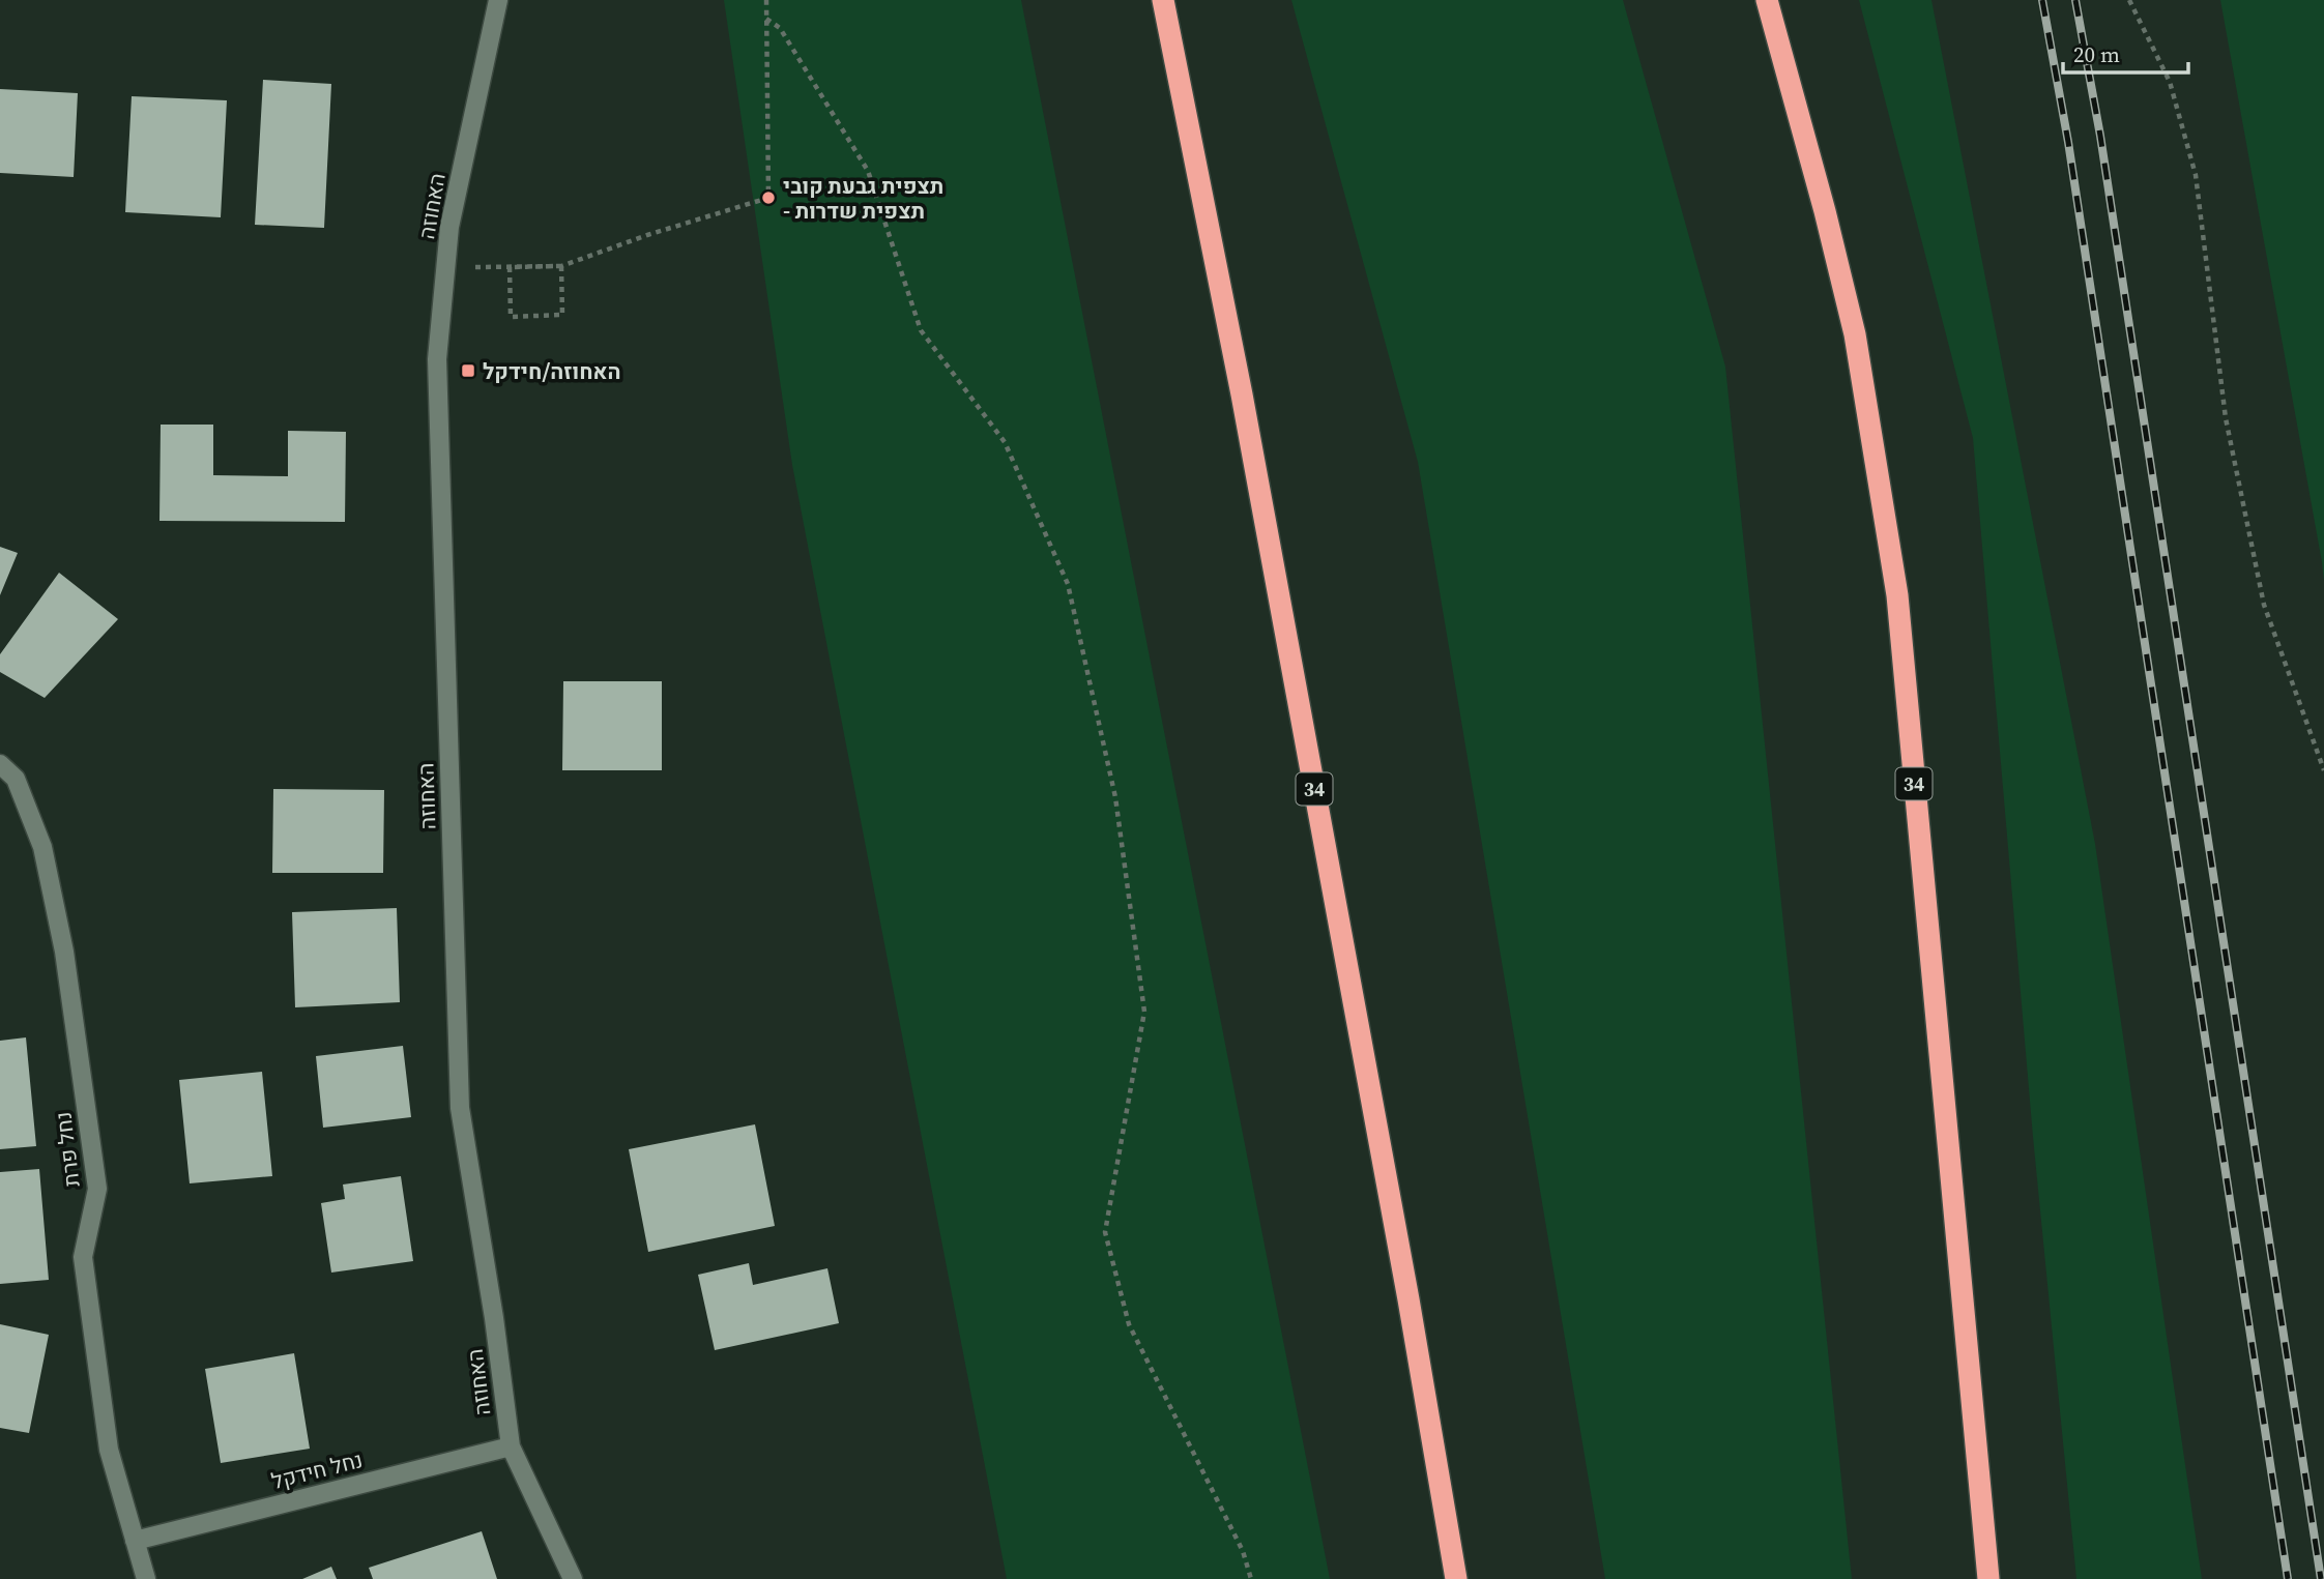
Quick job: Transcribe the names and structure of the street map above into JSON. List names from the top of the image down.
{
  "streets": {
    "highway": ["34"],
    "street": ["האחוזה", "נחל פרת", "נחל חידקל"]
  },
  "crossings": [
    ["האחוזה", "נחל חידקל"],
    ["נחל פרת", "נחל חידקל"]
  ],
  "places": {
    "other": ["תצפית גבעת קובי - תצפית שדרות"],
    "transit": ["האחוזה/חידקל"]
  },
  "scale_bar": "20 m"
}
